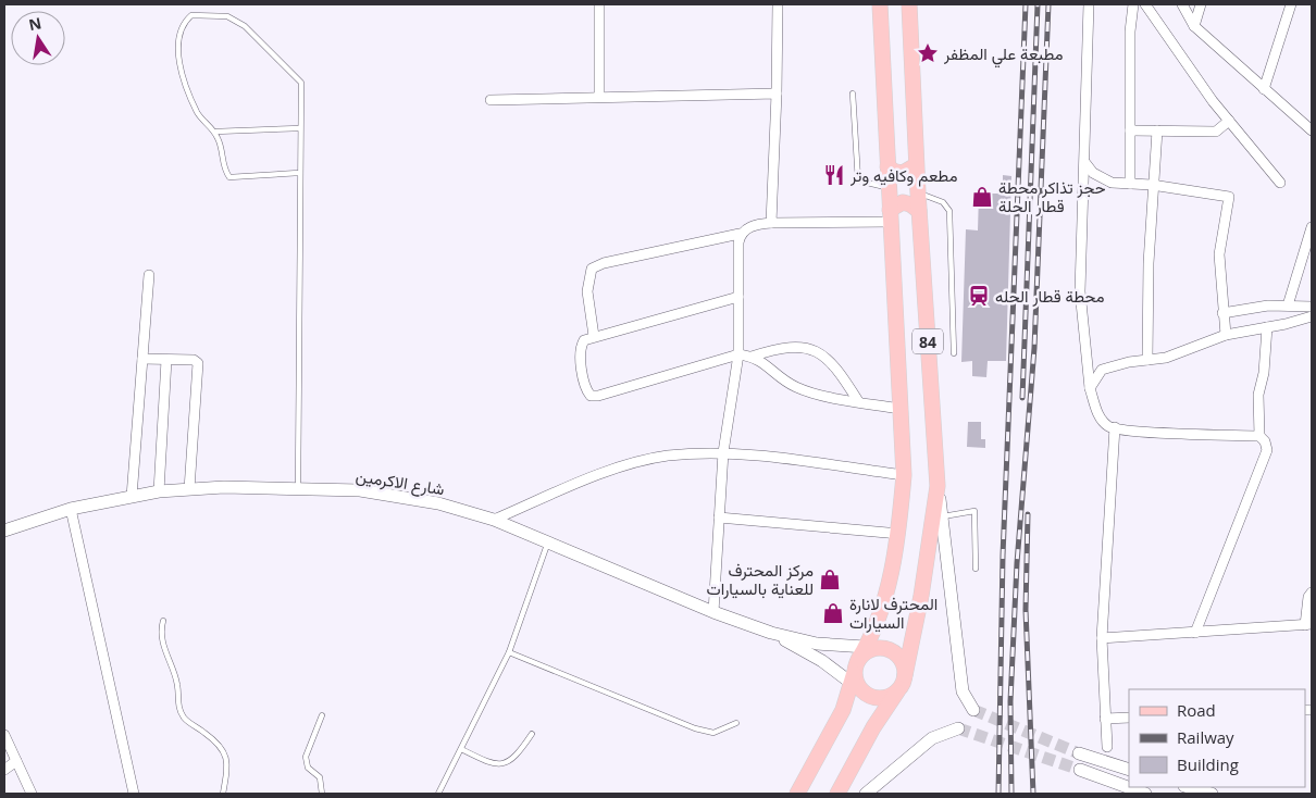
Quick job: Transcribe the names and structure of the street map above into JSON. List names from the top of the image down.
{
  "streets": {
    "main road": ["84"],
    "street": ["شارع الاكرمين"]
  },
  "crossings": [
    ["84", "شارع الاكرمين"]
  ],
  "places": {
    "place": ["مطبعة علي المظفر"],
    "restaurant": ["مطعم وكافيه وتر"],
    "shop": ["حجز تذاكر محطة قطار الحلة", "مركز المحترف للعناية بالسيارات", "المحترف لانارة السيارات"],
    "station": ["محطة قطار الحله"]
  },
  "legend": ["Road", "Railway", "Building"],
  "north": "top"
}
